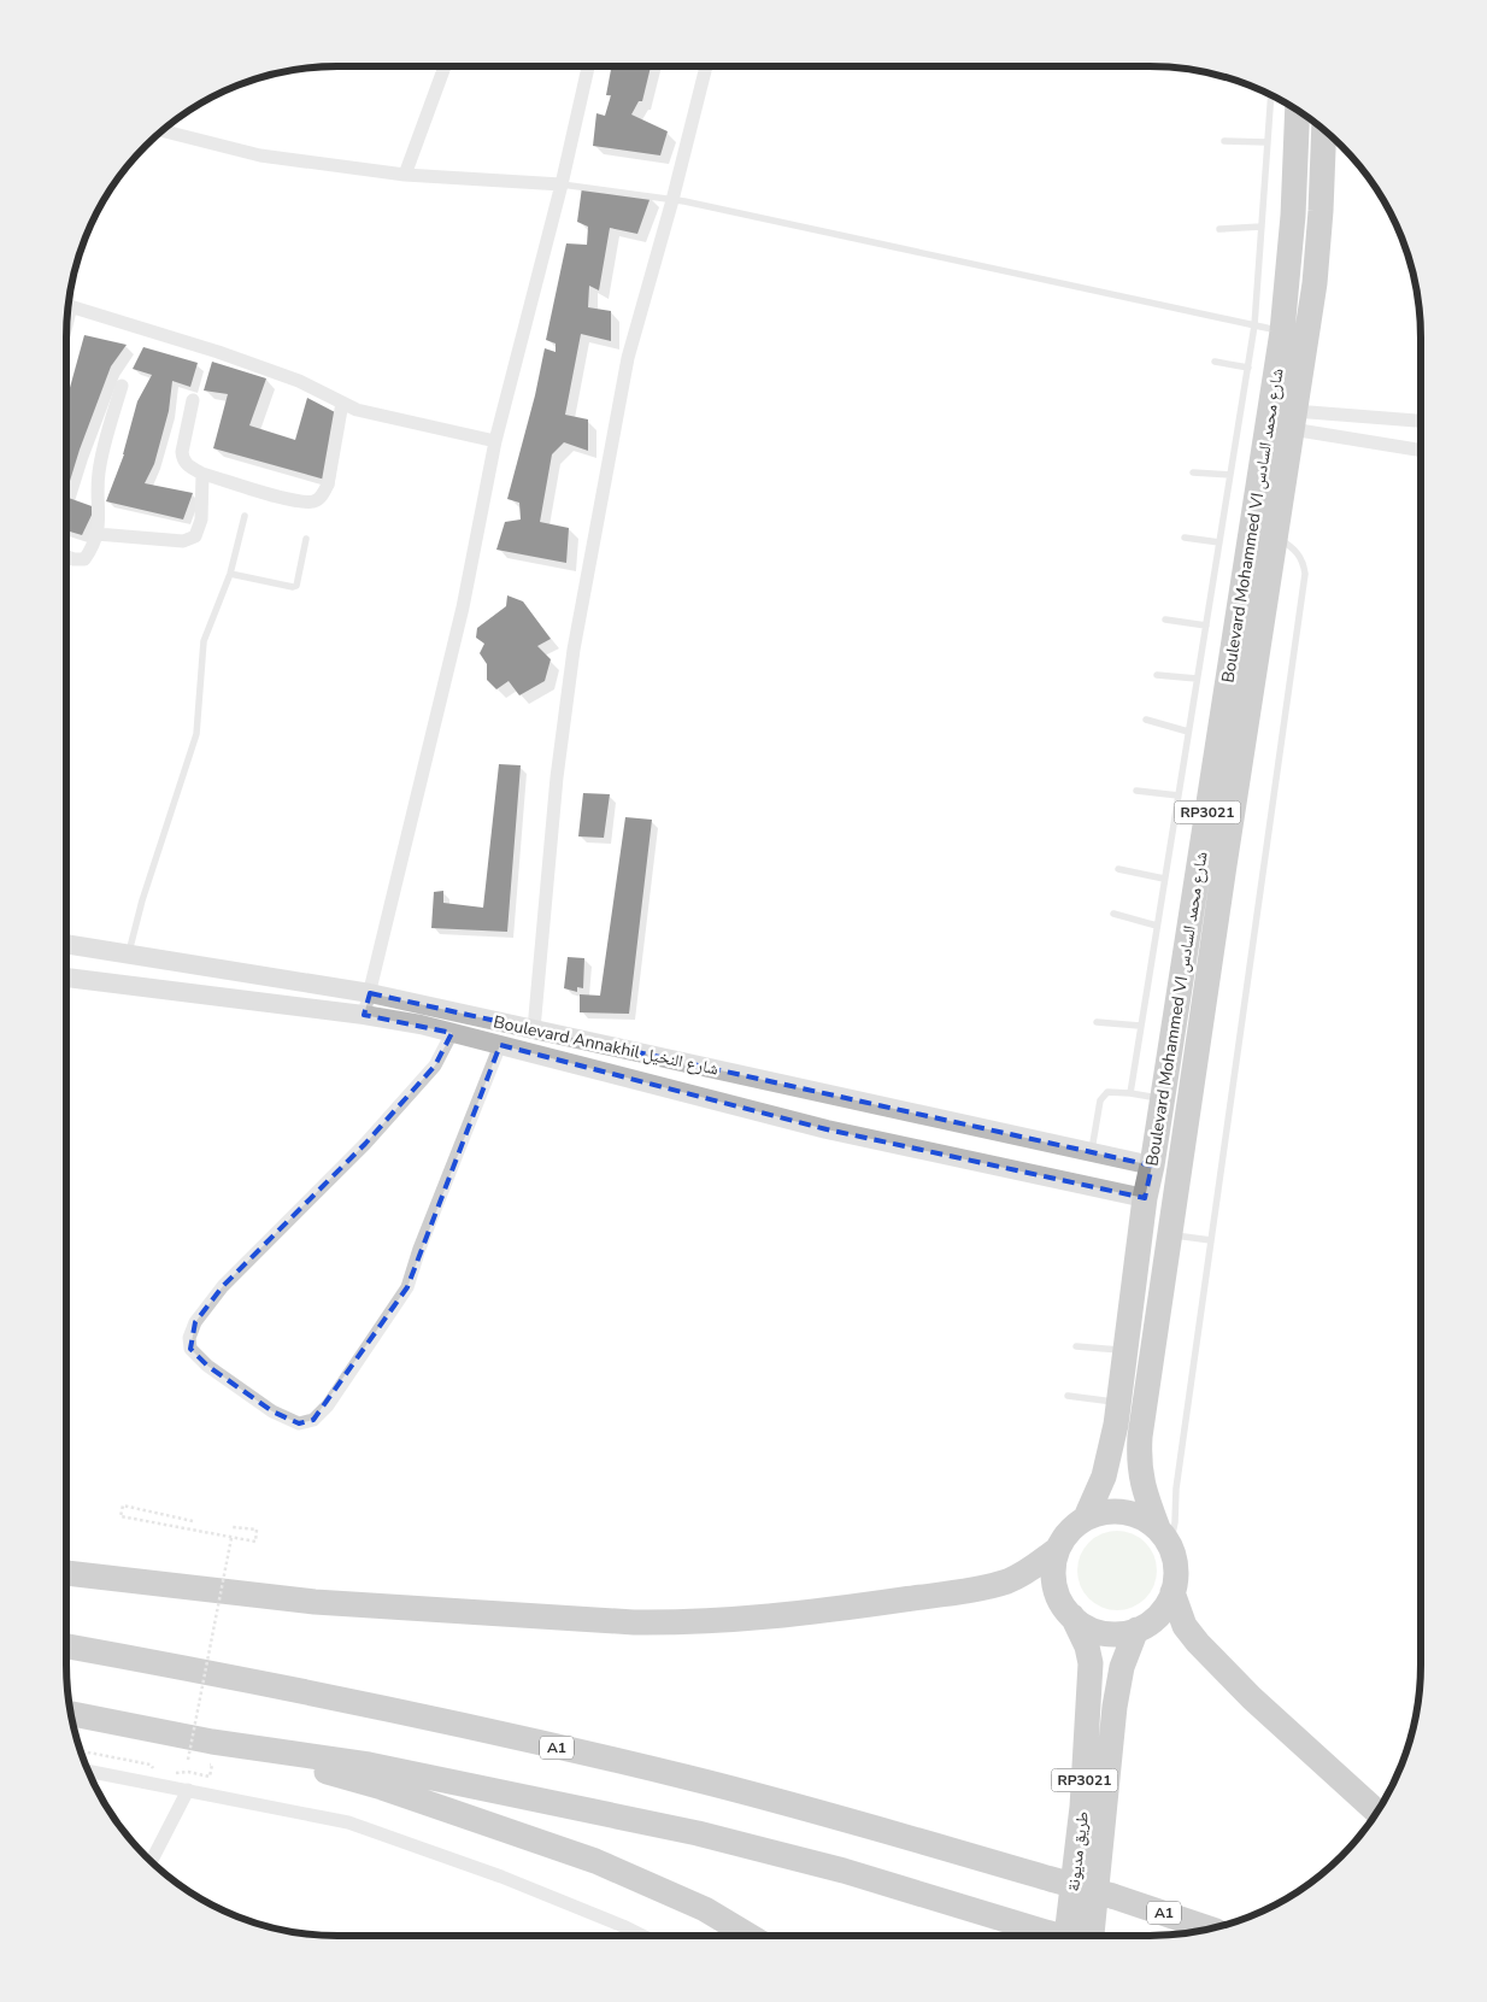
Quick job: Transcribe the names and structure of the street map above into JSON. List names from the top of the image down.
{
  "streets": {
    "highway": [
      "Boulevard Mohammed VI شارع محمد السادس",
      "RP3021",
      "A1",
      "طريق مديونة"
    ],
    "street": ["Boulevard Annakhil شارع النخيل"]
  },
  "crossings": [
    ["Boulevard Mohammed VI شارع محمد السادس", "RP3021"],
    ["Boulevard Mohammed VI شارع محمد السادس", "Boulevard Annakhil شارع النخيل"],
    ["Boulevard Mohammed VI شارع محمد السادس", "طريق مديونة"],
    ["RP3021", "طريق مديونة"]
  ]
}
